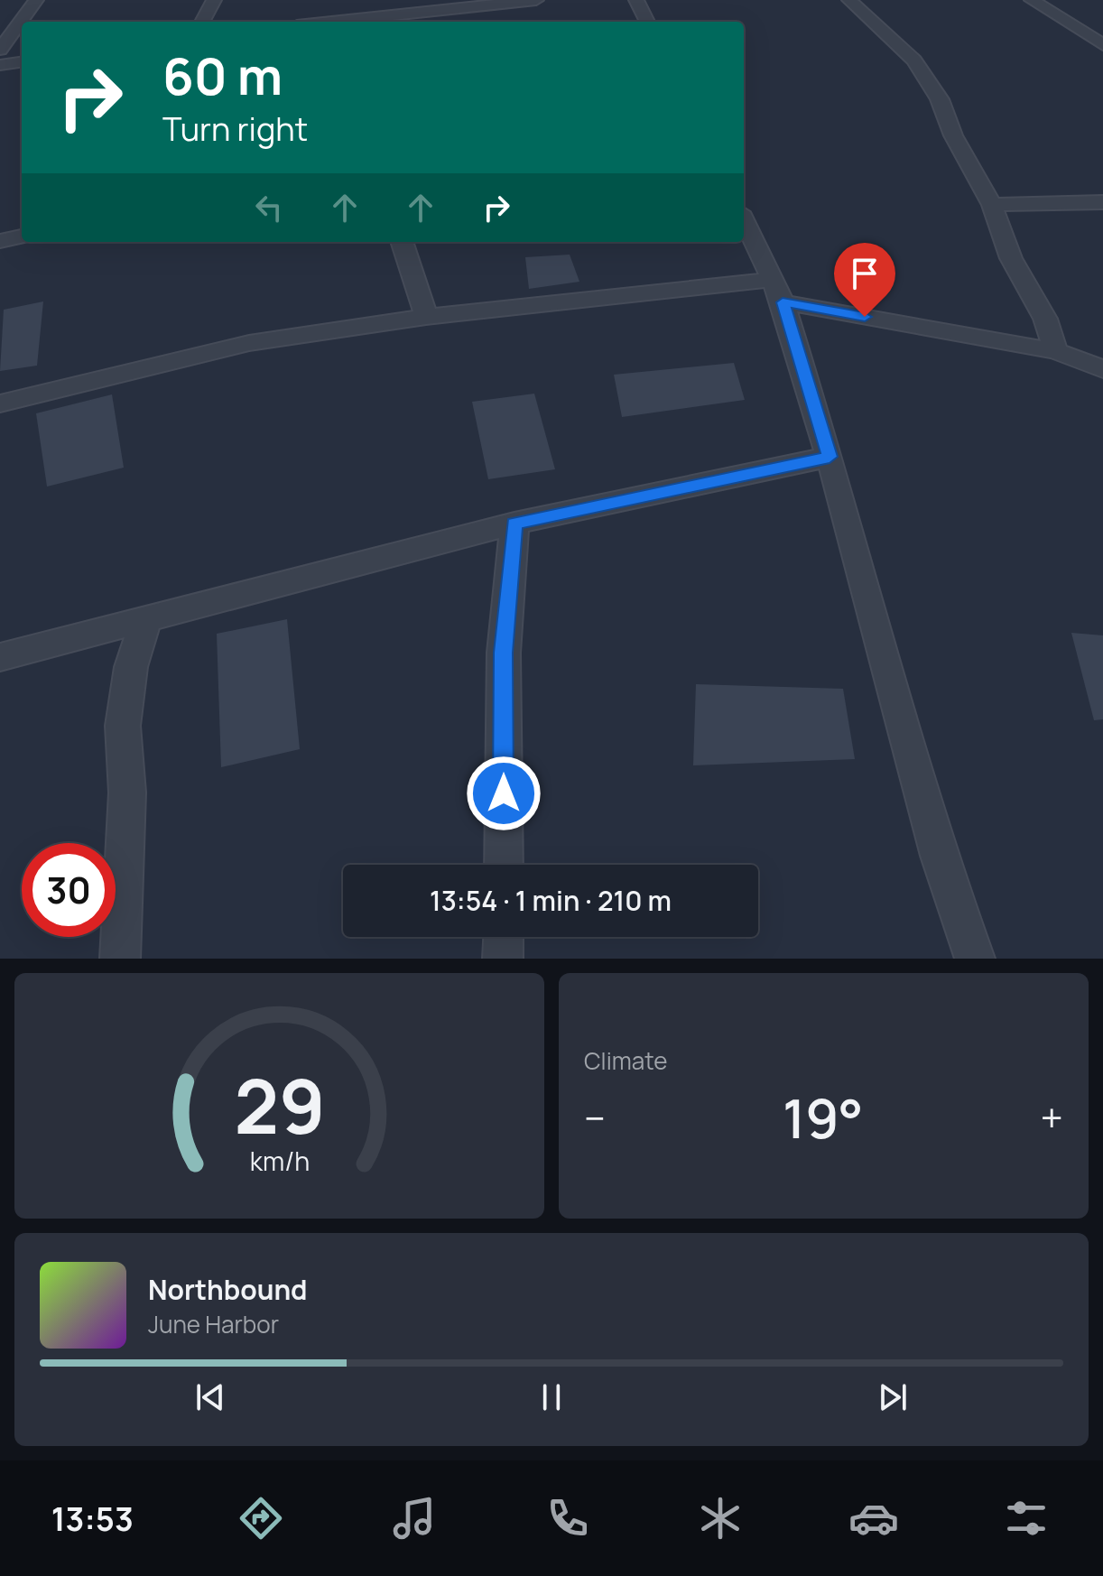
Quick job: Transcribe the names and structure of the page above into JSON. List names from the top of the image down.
{
  "page": {
    "turn": ["60 m", "Turn right"],
    "limit": "30",
    "trip": "13:54 · 1 min · 210 m",
    "tile": "Climate",
    "heat": ["−", "19°", "+"],
    "song": ["Northbound", "June Harbor"],
    "tabs": "13:53",
    "gauge": ["29", "km/h"]
  }
}
